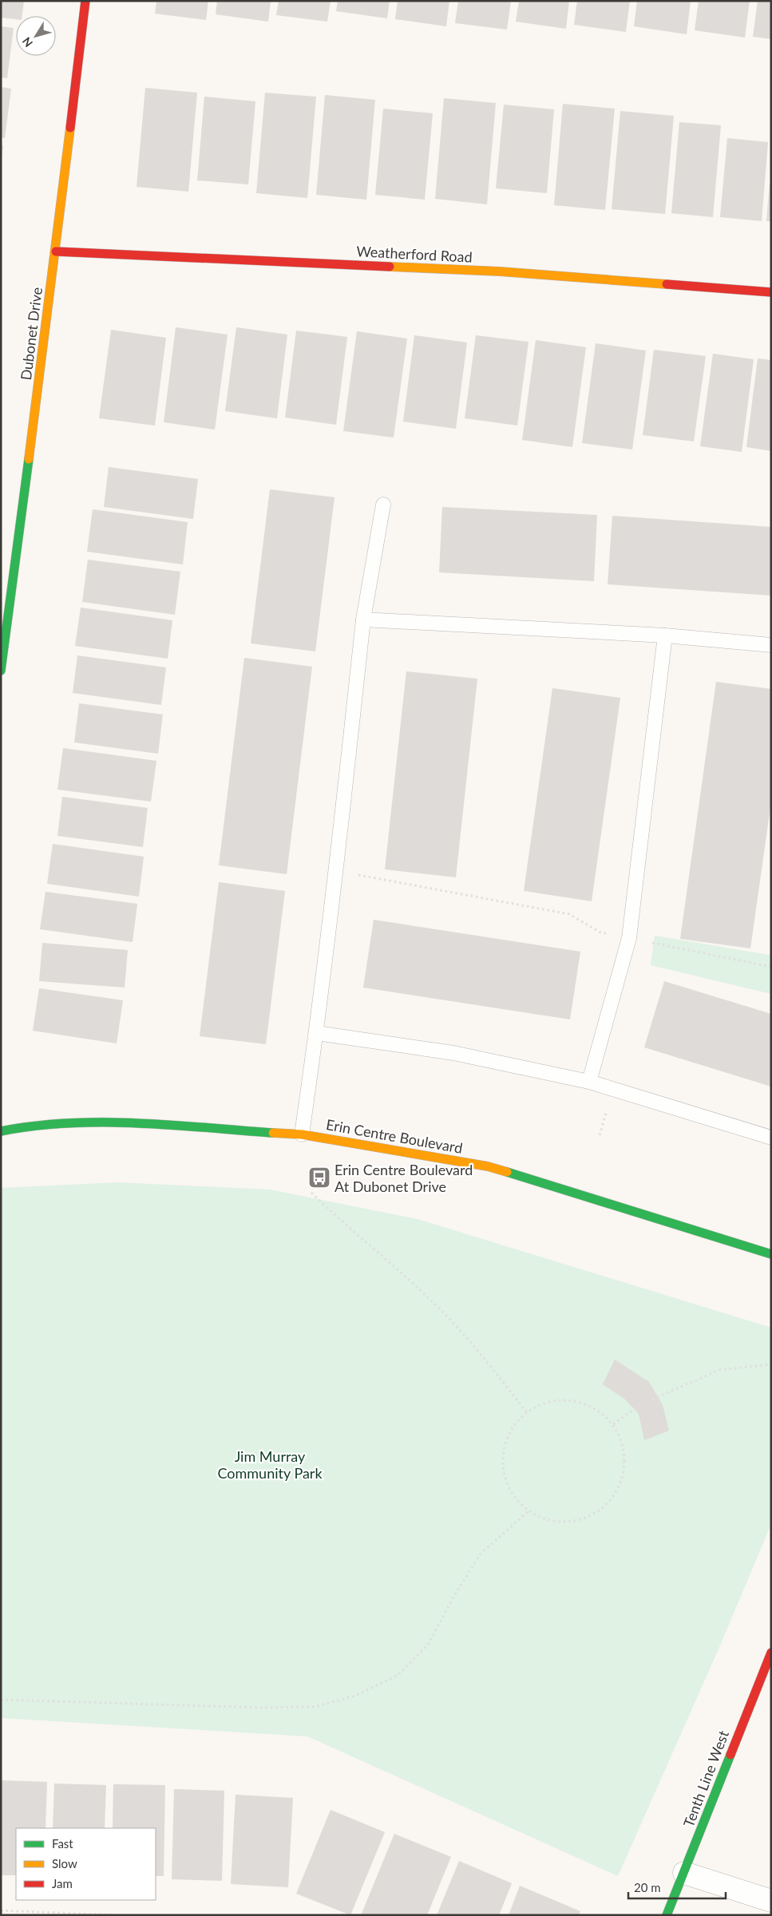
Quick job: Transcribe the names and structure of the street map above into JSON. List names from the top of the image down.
{
  "streets": {
    "street": [
      "Weatherford Road",
      "Dubonet Drive",
      "Erin Centre Boulevard",
      "Tenth Line West"
    ]
  },
  "crossings": [
    ["Weatherford Road", "Dubonet Drive"]
  ],
  "parks": ["Jim Murray Community Park"],
  "places": {
    "bus stop": ["Erin Centre Boulevard At Dubonet Drive"]
  },
  "legend": ["Fast", "Slow", "Jam"],
  "scale_bar": "20 m",
  "north": "bottom left"
}
